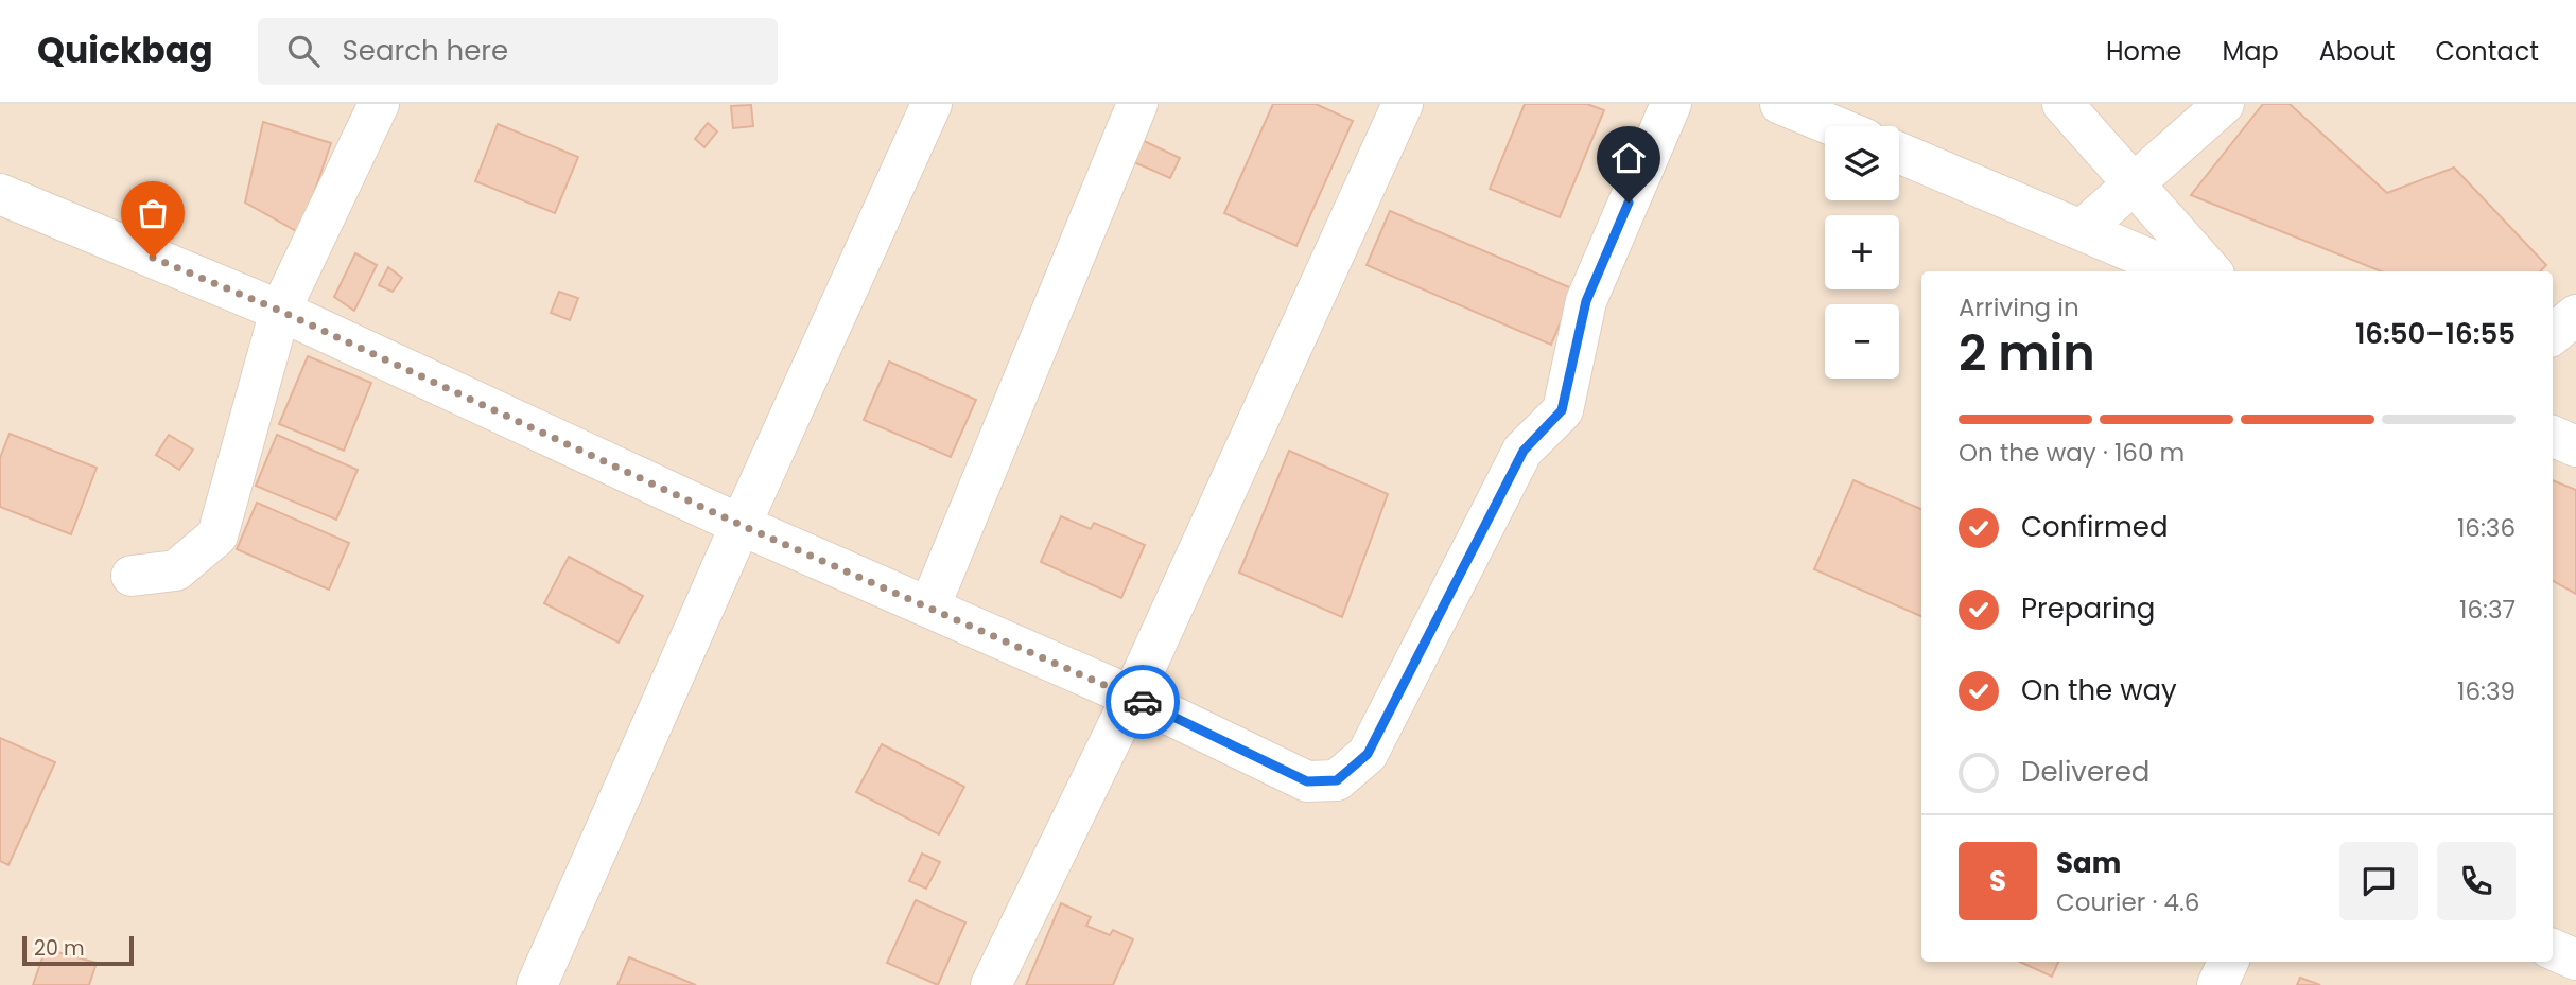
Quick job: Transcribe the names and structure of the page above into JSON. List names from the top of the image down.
{
  "scale_bar": "20 m",
  "page": {
    "header": "Quickbag",
    "search": "Search here",
    "nav": [
      "Home",
      "Map",
      "About",
      "Contact"
    ],
    "map_buttons": ["+", "−"],
    "heading": ["2 min", "Arriving in", "16:50–16:55"],
    "panel": ["Sam", "Courier · 4.6"],
    "bar": "On the way · 160 m",
    "list": [
      ["Confirmed", "16:36"],
      ["Preparing", "16:37"],
      ["On the way", "16:39"],
      "Delivered"
    ],
    "round": "S",
    "scale": "20 m"
  }
}
